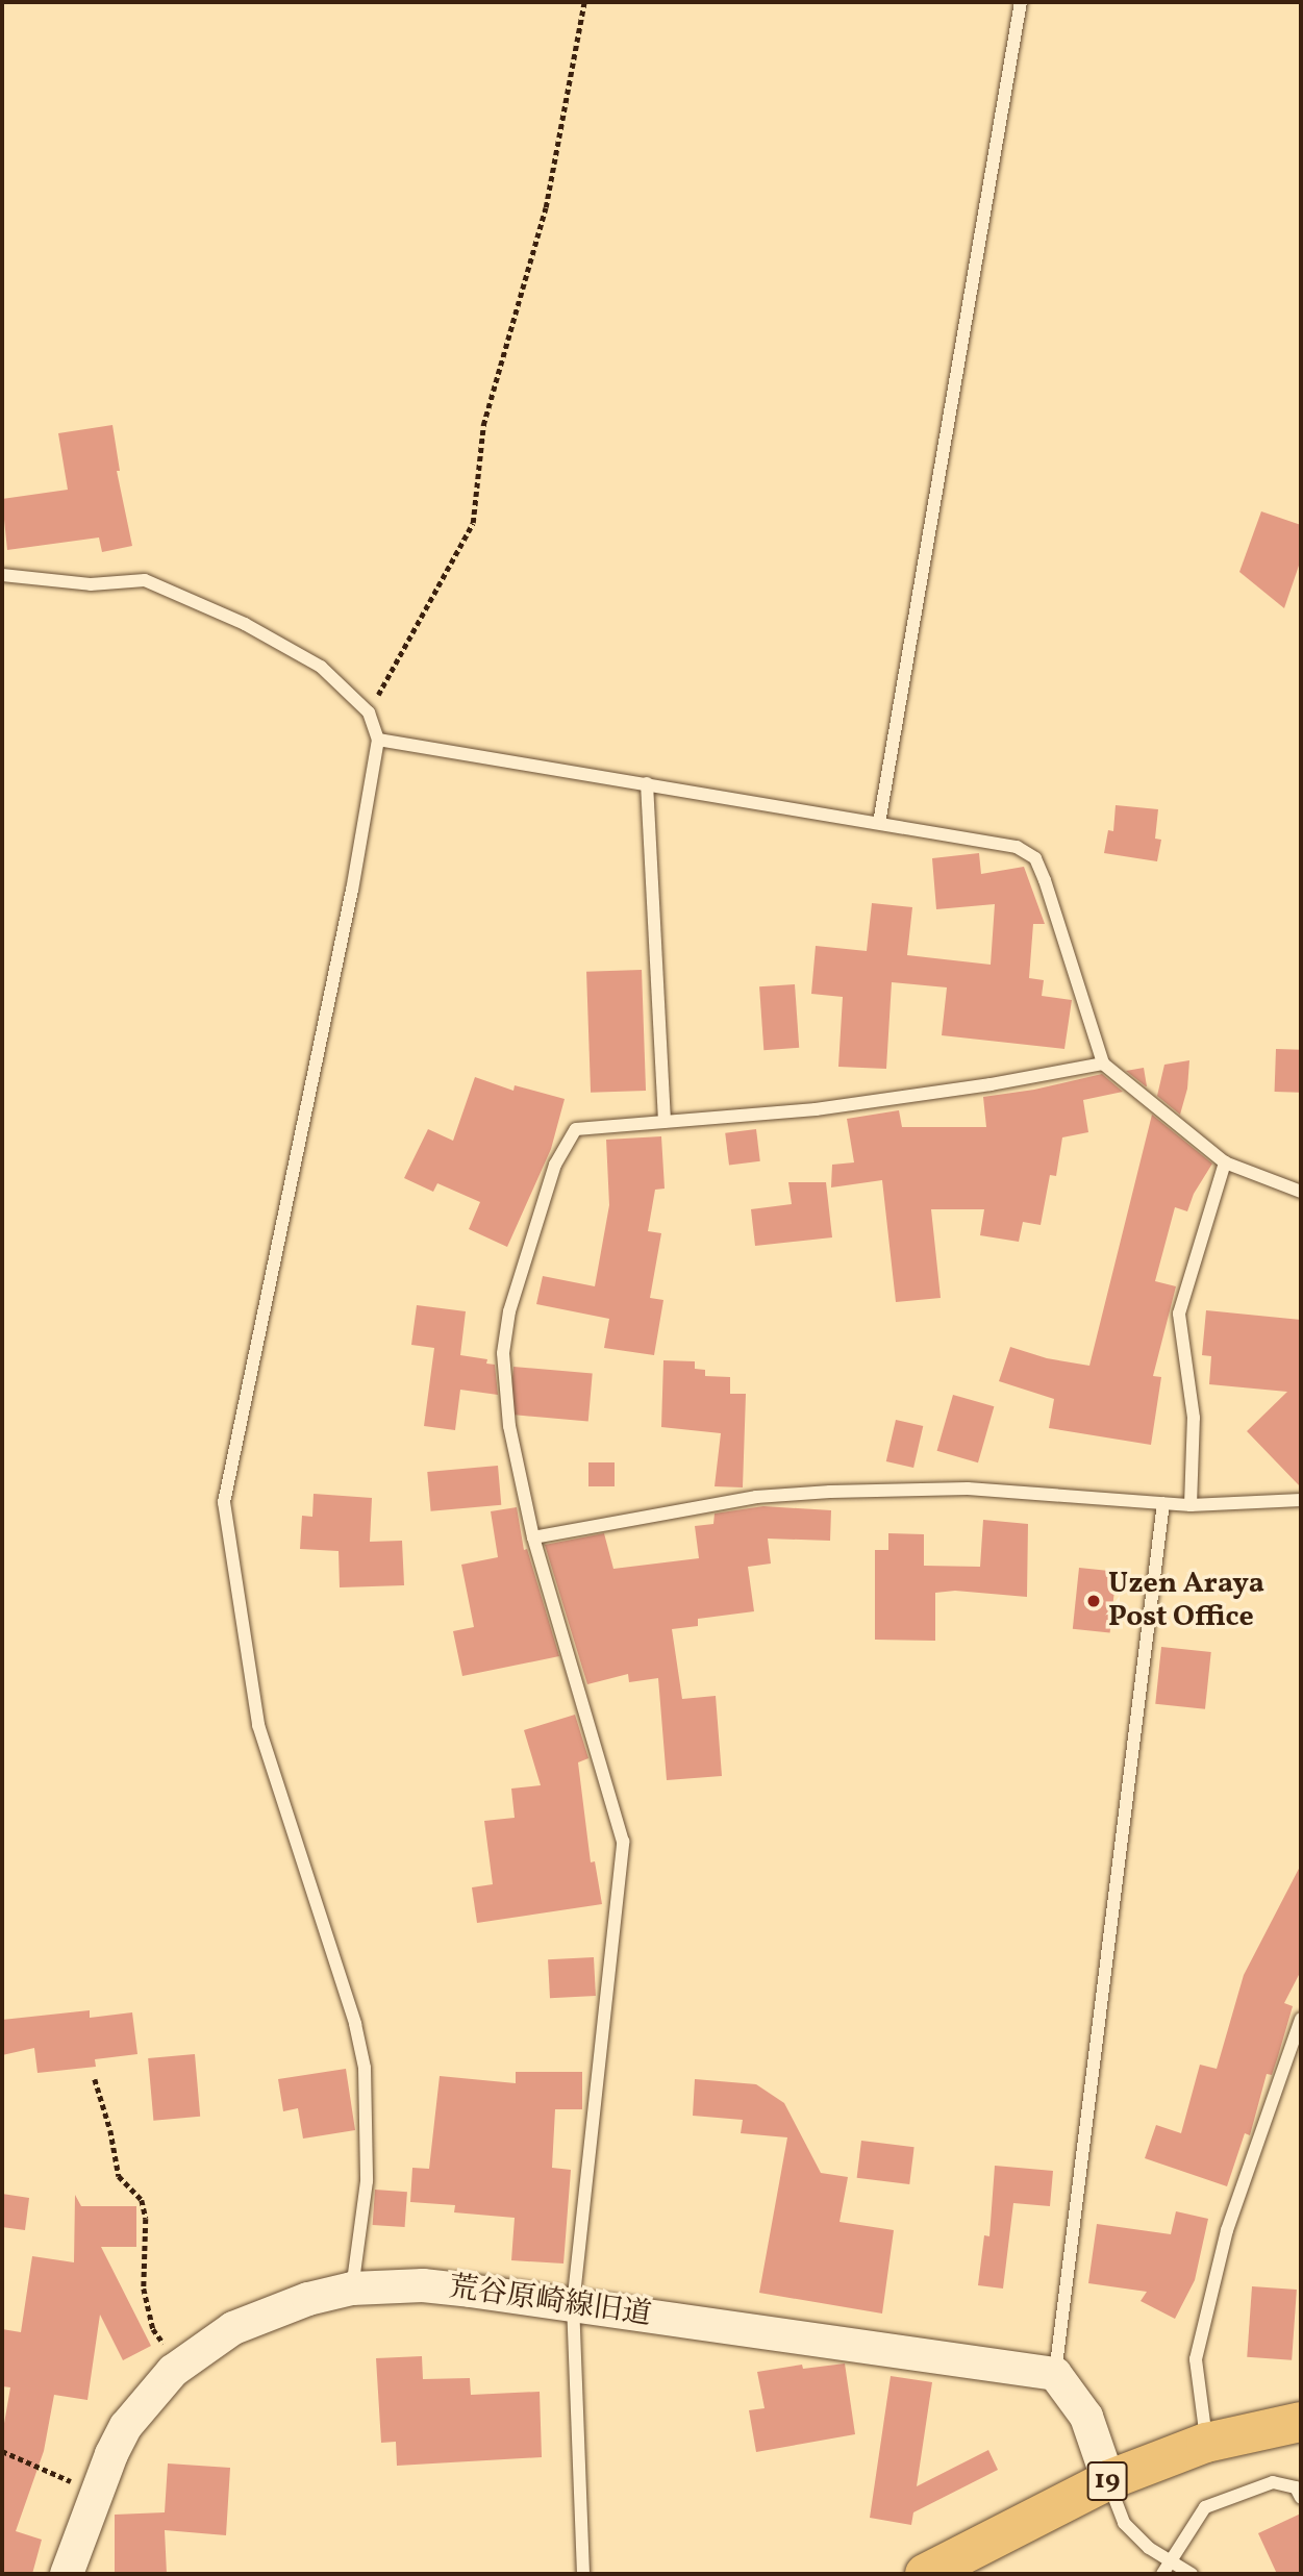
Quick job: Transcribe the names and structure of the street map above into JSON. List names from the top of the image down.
{
  "streets": {
    "main road": ["19"],
    "street": ["荒谷原崎線旧道"]
  },
  "places": ["Uzen Araya Post Office"]
}
